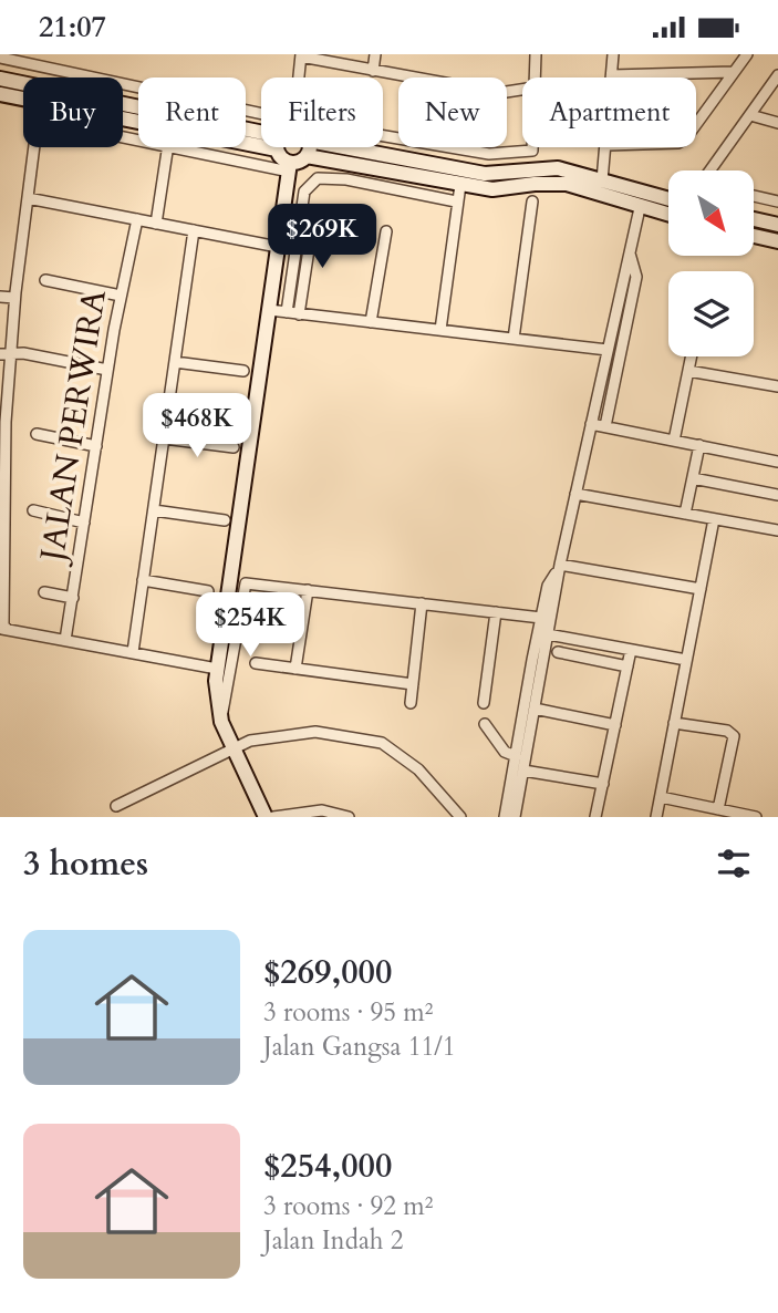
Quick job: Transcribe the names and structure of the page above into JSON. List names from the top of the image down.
{
  "streets": {
    "street": ["JALAN PERWIRA"]
  },
  "north": "bottom right",
  "page": {
    "status": "21:07",
    "chip": [
      "Buy",
      "Rent",
      "Filters",
      "New",
      "Apartment"
    ],
    "price": ["$269K", "$468K", "$254K"],
    "heading": "3 homes",
    "list": [
      {
        "name": "$269,000",
        "note": "3 rooms · 95 m² · Jalan Gangsa 11/1"
      },
      {
        "name": "$254,000",
        "note": "3 rooms · 92 m² · Jalan Indah 2"
      }
    ]
  }
}
